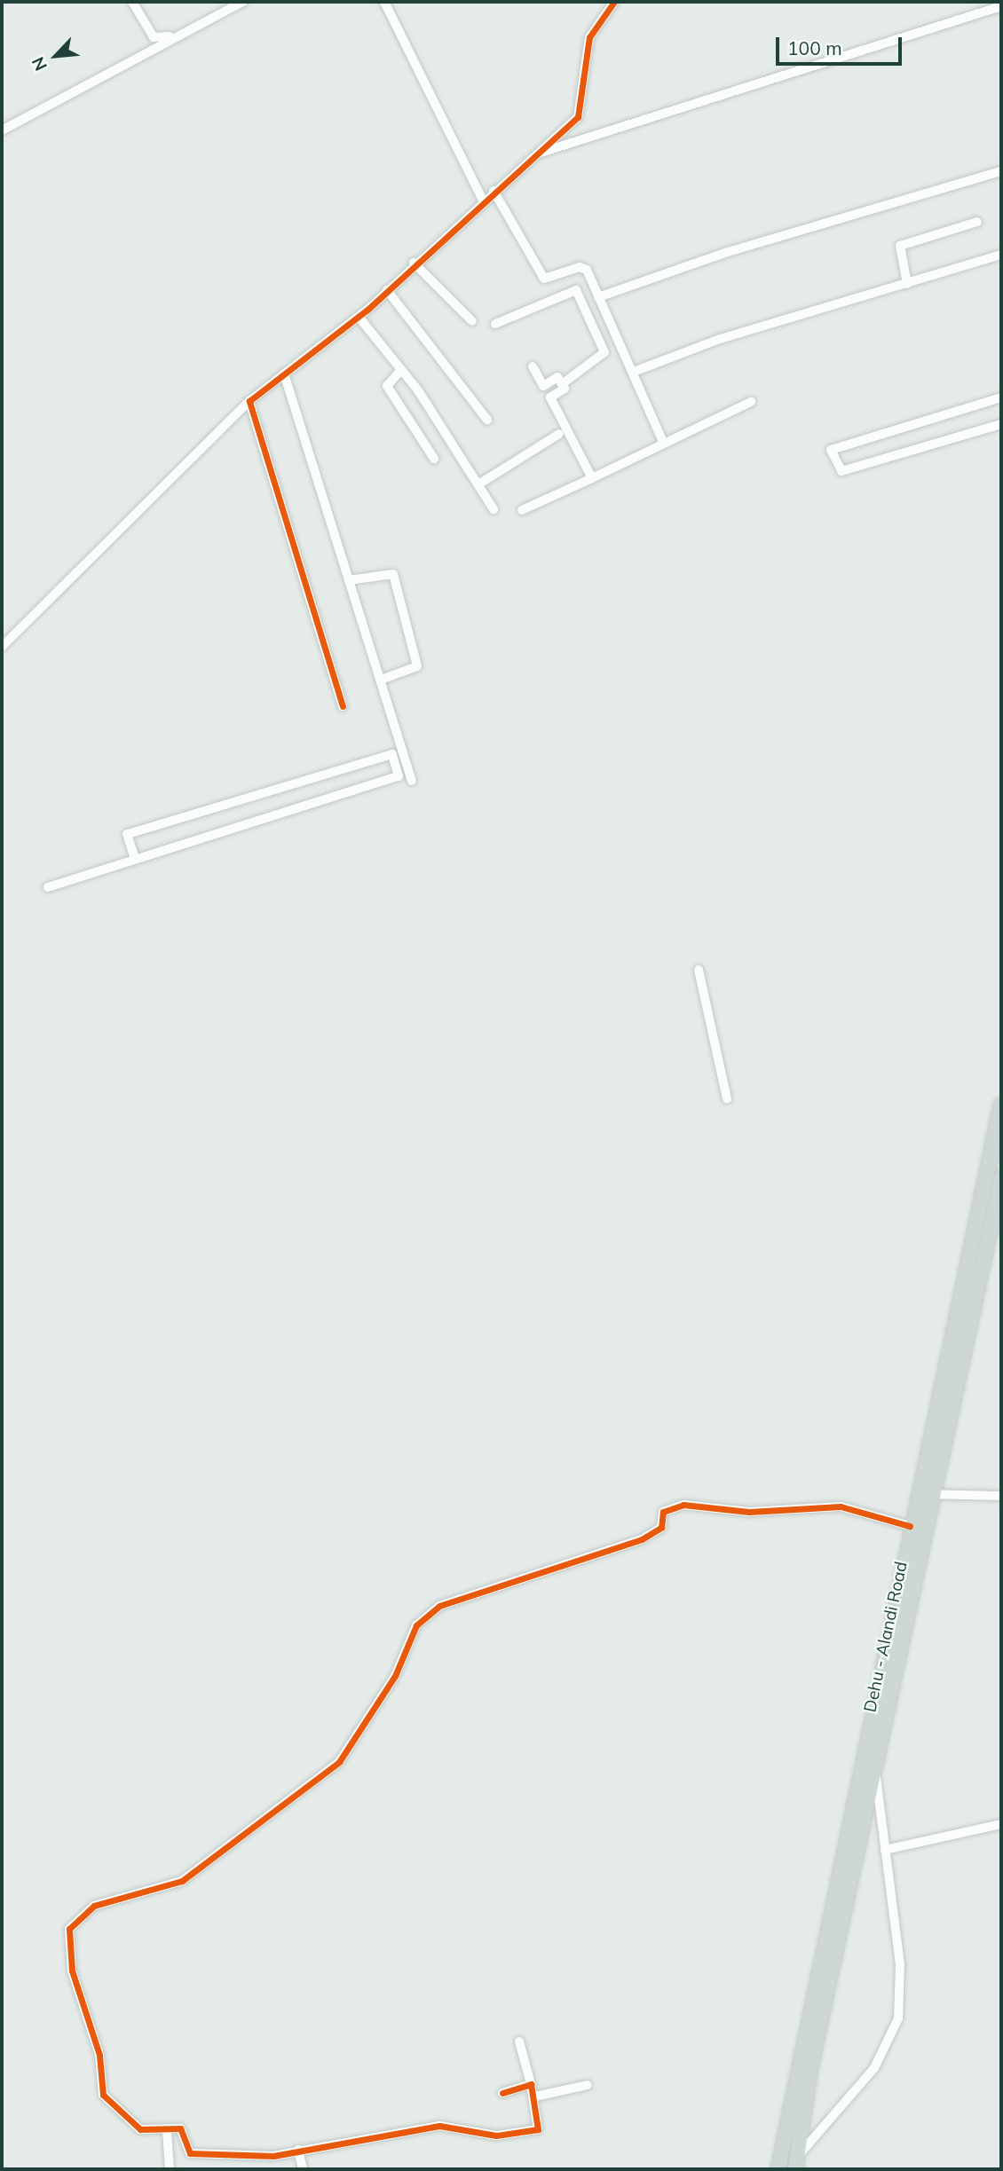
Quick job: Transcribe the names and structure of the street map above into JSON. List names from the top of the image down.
{
  "streets": {
    "main road": ["Dehu - Alandi Road"]
  },
  "scale_bar": "100 m",
  "north": "bottom left"
}
